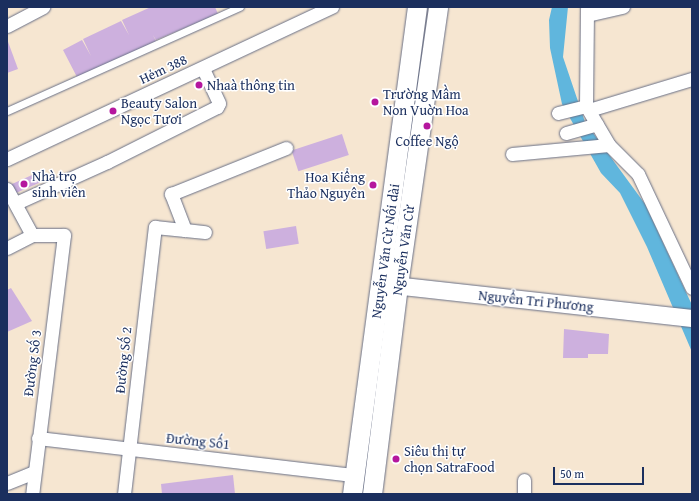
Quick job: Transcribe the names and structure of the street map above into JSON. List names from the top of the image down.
{
  "streets": {
    "main road": ["Nguyễn Văn Cừ", "Nguyễn Văn Cừ Nối dài"],
    "street": [
      "Hẻm 388",
      "Nguyển Tri Phương",
      "Đường Số 2",
      "Đường Số 3",
      "Đường Số1"
    ]
  },
  "crossings": [
    ["Nguyễn Văn Cừ", "Nguyễn Văn Cừ Nối dài"],
    ["Nguyễn Văn Cừ", "Nguyển Tri Phương"],
    ["Nguyễn Văn Cừ Nối dài", "Nguyển Tri Phương"],
    ["Nguyễn Văn Cừ Nối dài", "Đường Số1"],
    ["Đường Số 2", "Đường Số1"],
    ["Đường Số 3", "Đường Số1"]
  ],
  "places": [
    "Nhaà thông tin",
    "Trường Mầm Non Vuờn Hoa",
    "Beauty Salon Ngọc Tươi",
    "Coffee Ngộ",
    "Nhà trọ sinh viên",
    "Hoa Kiểng Thảo Nguyên",
    "Siêu thị tự chọn SatraFood"
  ],
  "scale_bar": "50 m"
}
